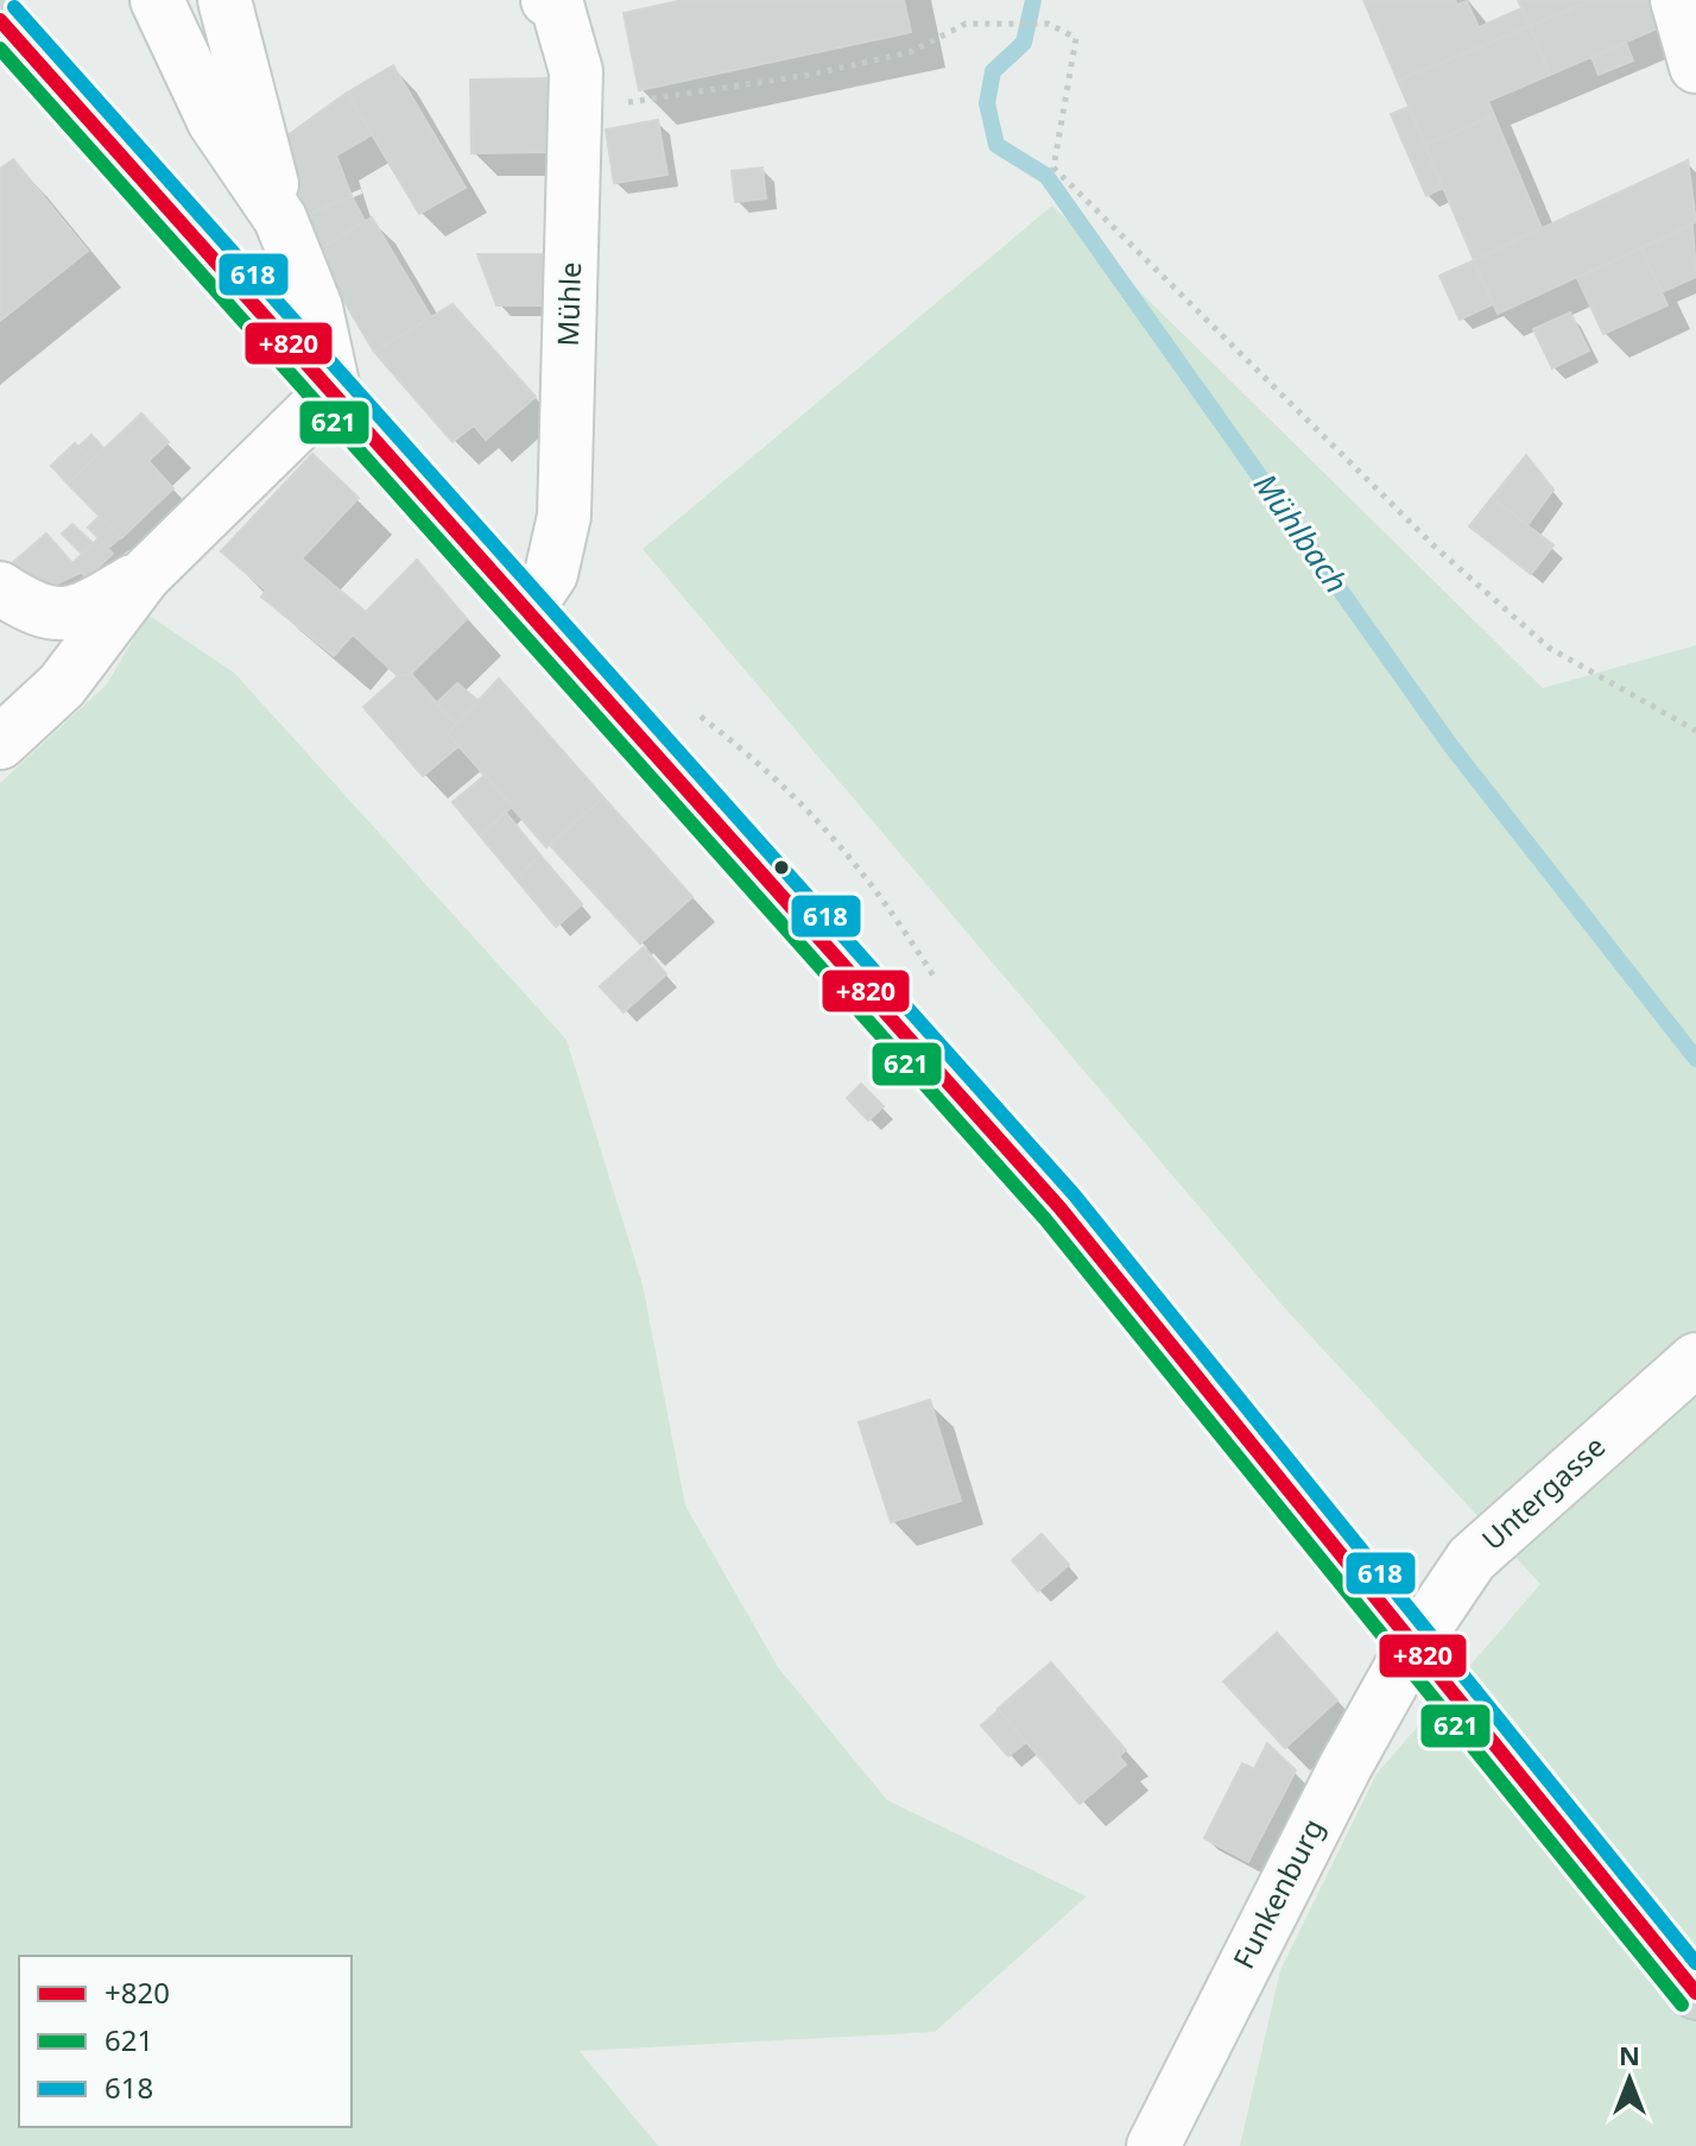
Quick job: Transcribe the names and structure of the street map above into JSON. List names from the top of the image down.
{
  "streets": {
    "street": ["Mühle", "Untergasse", "Funkenburg"]
  },
  "crossings": [
    ["Untergasse", "Funkenburg"]
  ],
  "water": ["Mühlbach"],
  "lines": ["transit line 618", "transit line +820", "transit line 621"],
  "legend": ["+820", "621", "618"],
  "north": "top"
}
